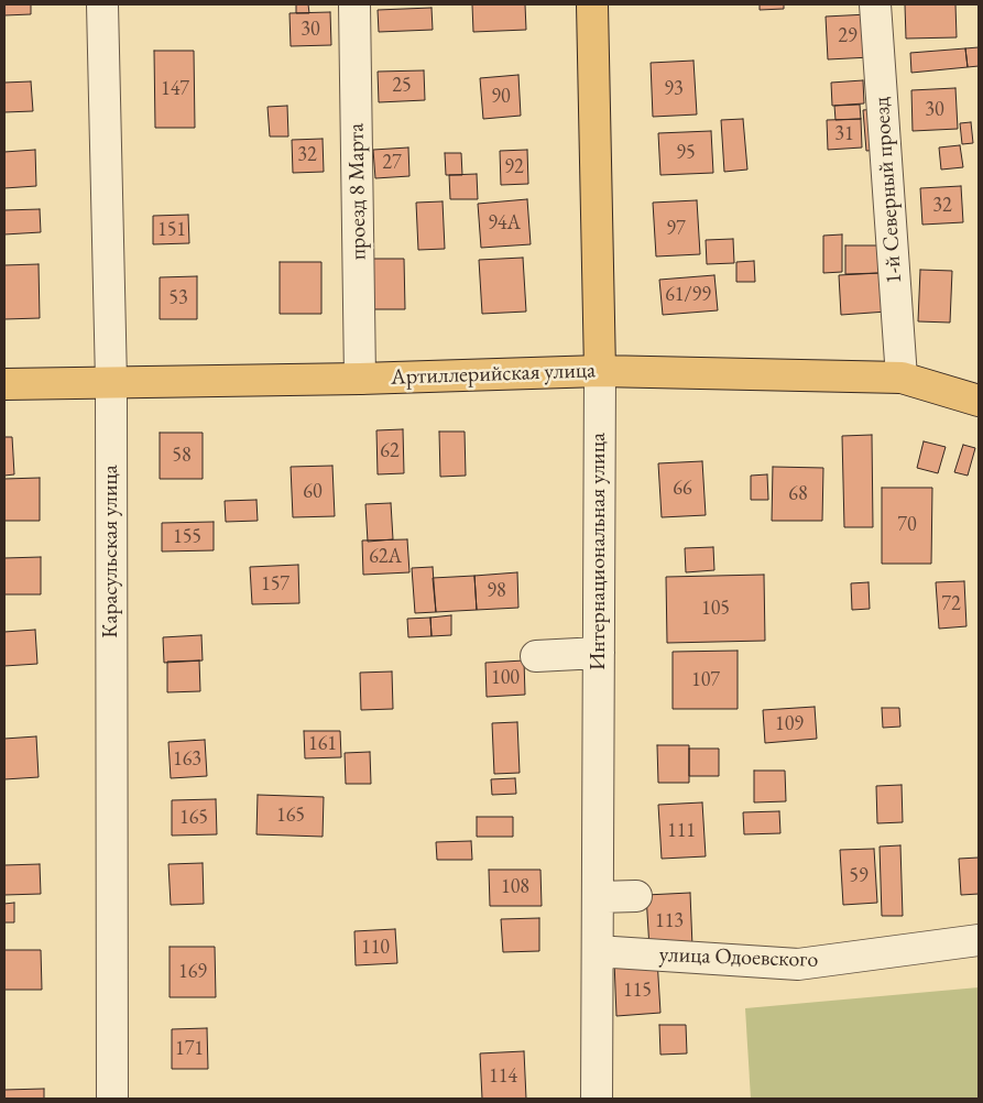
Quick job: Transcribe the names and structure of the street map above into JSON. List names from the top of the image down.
{
  "streets": {
    "main road": ["Артиллерийская улица", "Интернациональная улица"],
    "street": [
      "1-й Северный проезд",
      "проезд 8 Марта",
      "Карасульская улица",
      "улица Одоевского"
    ]
  },
  "crossings": [
    ["1-й Северный проезд", "Артиллерийская улица"],
    ["проезд 8 Марта", "Артиллерийская улица"],
    ["Артиллерийская улица", "Карасульская улица"],
    ["Артиллерийская улица", "Интернациональная улица"],
    ["Интернациональная улица", "улица Одоевского"]
  ],
  "house_numbers": [
    "30",
    "29",
    "25",
    "147",
    "93",
    "90",
    "30",
    "31",
    "95",
    "32",
    "27",
    "92",
    "32",
    "94А",
    "97",
    "151",
    "61/99",
    "53",
    "62",
    "58",
    "66",
    "60",
    "68",
    "70",
    "155",
    "62А",
    "157",
    "98",
    "72",
    "105",
    "100",
    "107",
    "109",
    "161",
    "163",
    "165",
    "165",
    "111",
    "59",
    "108",
    "113",
    "110",
    "169",
    "115",
    "171",
    "114"
  ]
}
